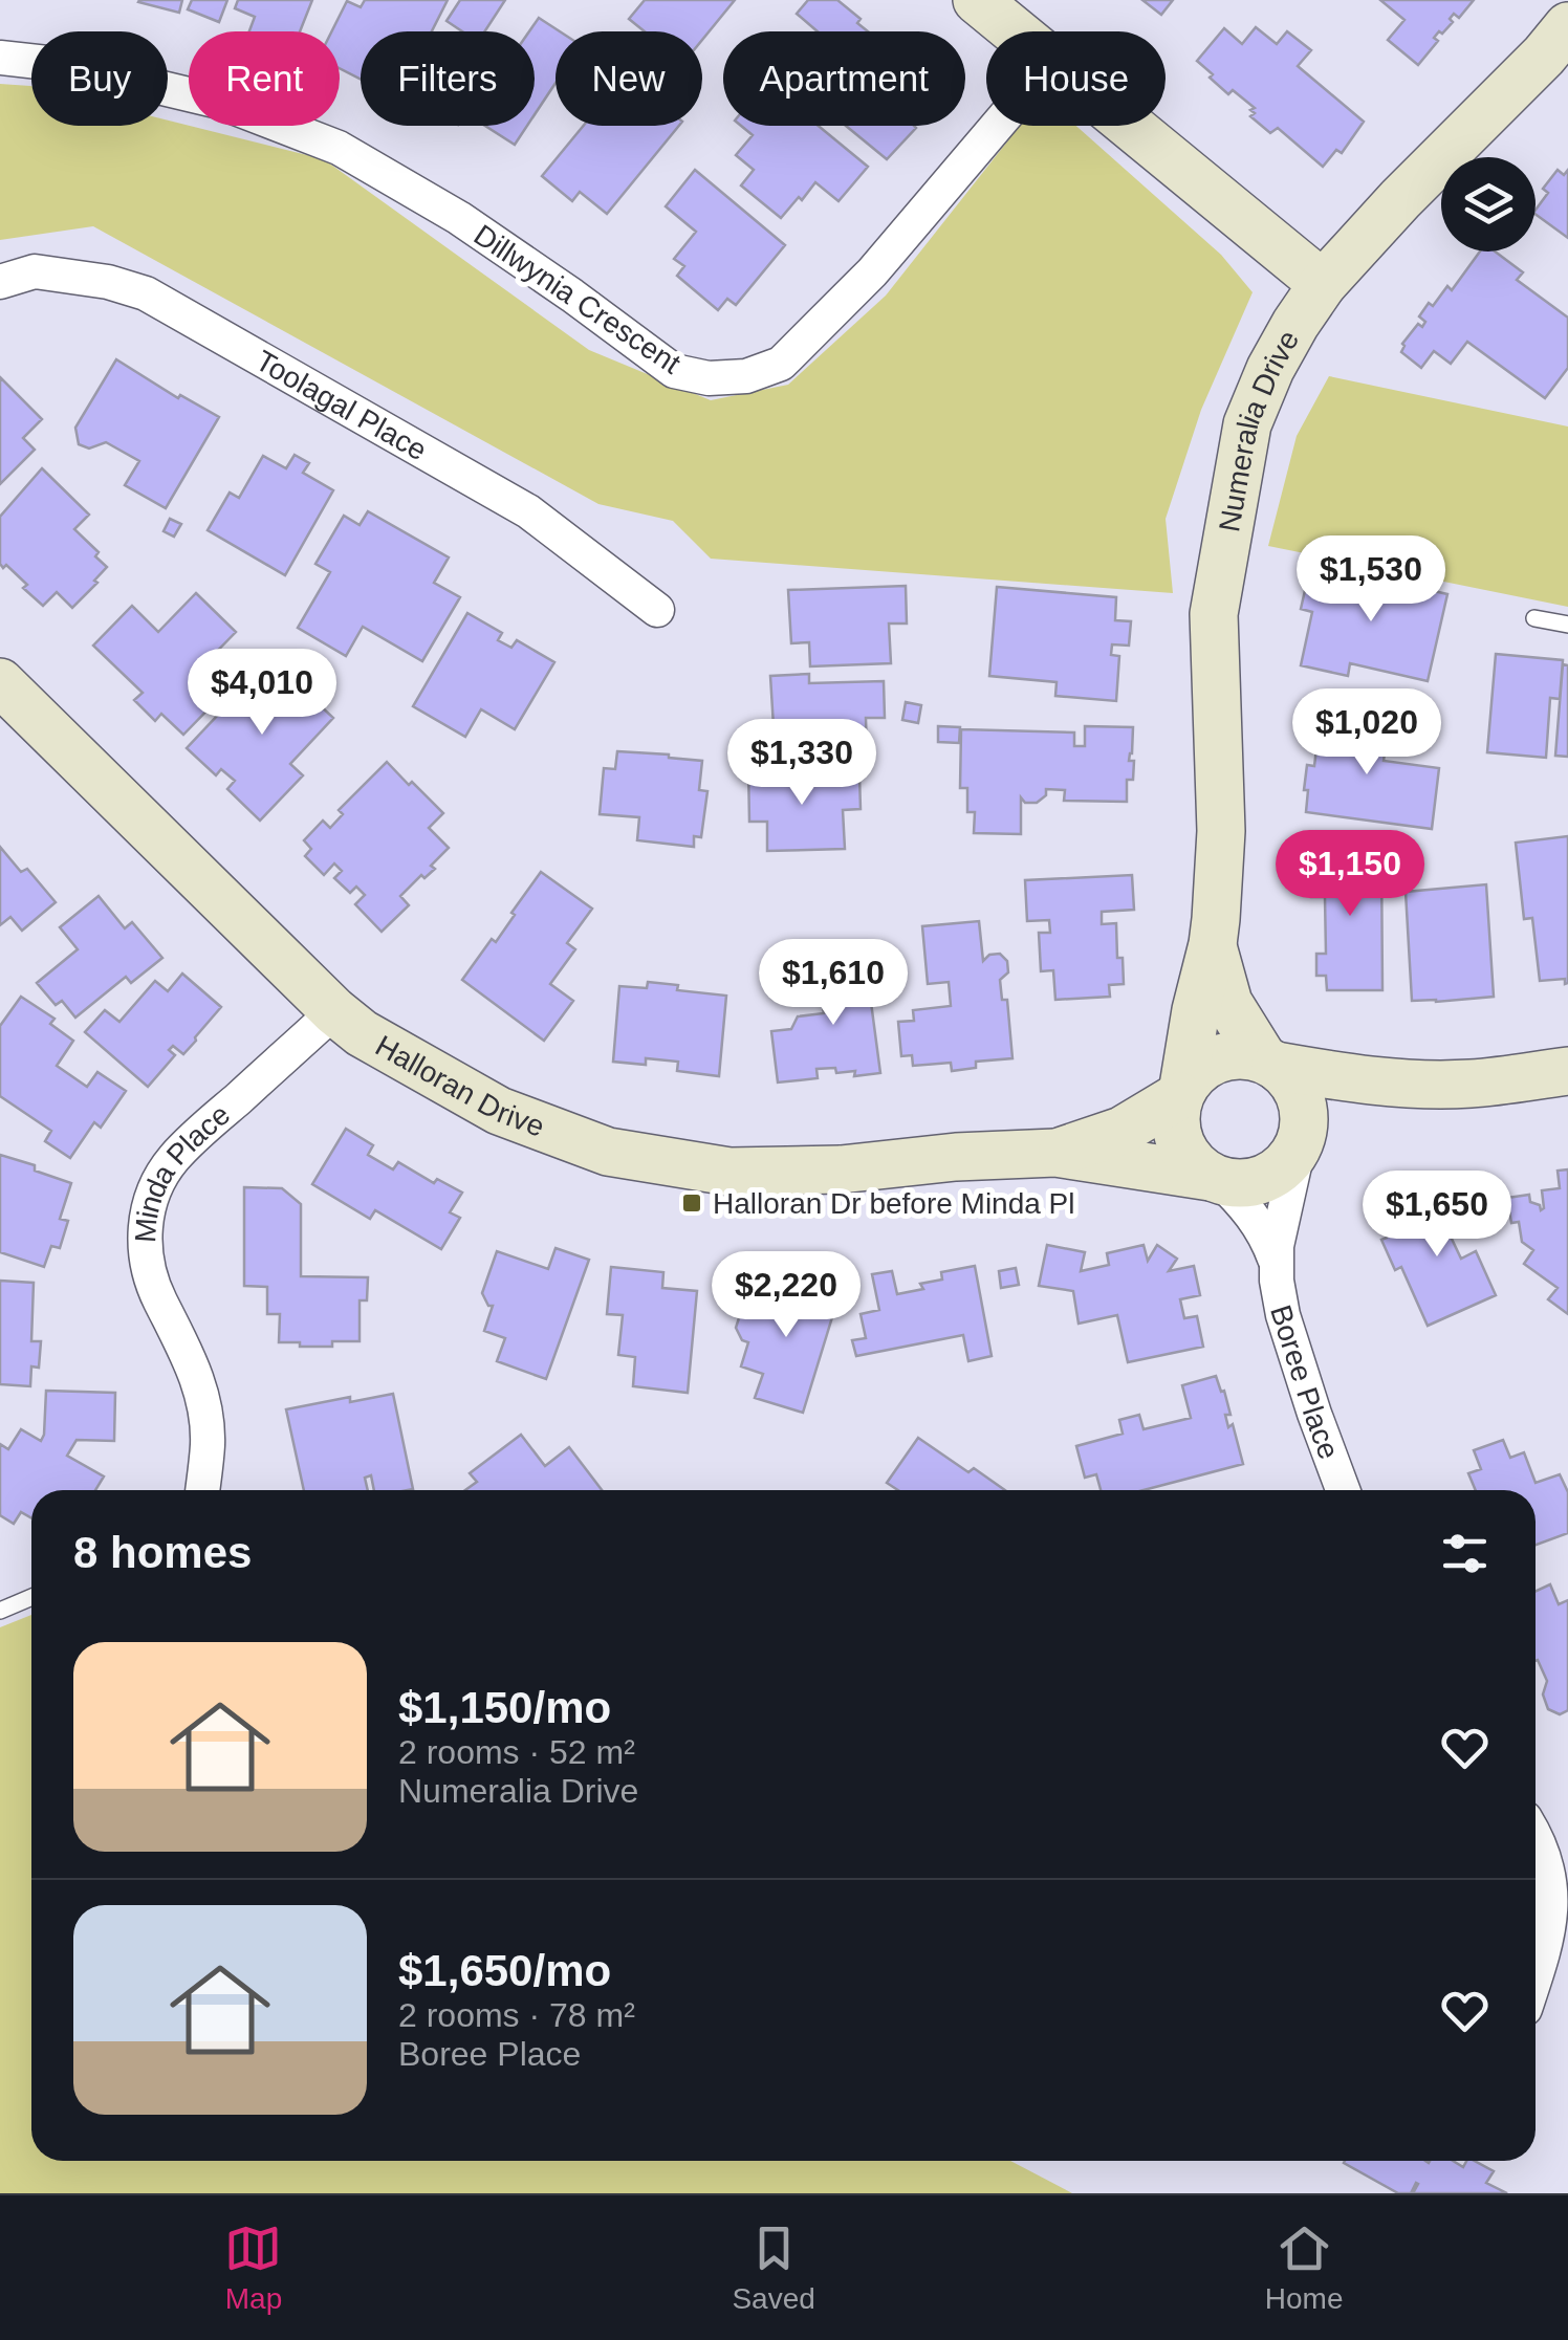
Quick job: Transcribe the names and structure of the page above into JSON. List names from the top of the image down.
{
  "streets": {
    "street": [
      "Dillwynia Crescent",
      "Toolagal Place",
      "Numeralia Drive",
      "Halloran Drive",
      "Minda Place",
      "Boree Place"
    ]
  },
  "crossings": [
    ["Numeralia Drive", "Halloran Drive"],
    ["Numeralia Drive", "Boree Place"],
    ["Halloran Drive", "Minda Place"],
    ["Halloran Drive", "Boree Place"]
  ],
  "places": {
    "transit": ["Halloran Dr before Minda Pl"]
  },
  "page": {
    "chip": [
      "Buy",
      "Rent",
      "Filters",
      "New",
      "Apartment",
      "House"
    ],
    "price": [
      "$1,530",
      "$4,010",
      "$1,020",
      "$1,330",
      "$1,150",
      "$1,610",
      "$1,650",
      "$2,220"
    ],
    "heading": "8 homes",
    "list": [
      {
        "name": "$1,150/mo",
        "note": "2 rooms · 52 m² · Numeralia Drive"
      },
      {
        "name": "$1,650/mo",
        "note": "2 rooms · 78 m² · Boree Place"
      }
    ],
    "tabs": ["Map", "Saved", "Home"]
  }
}
